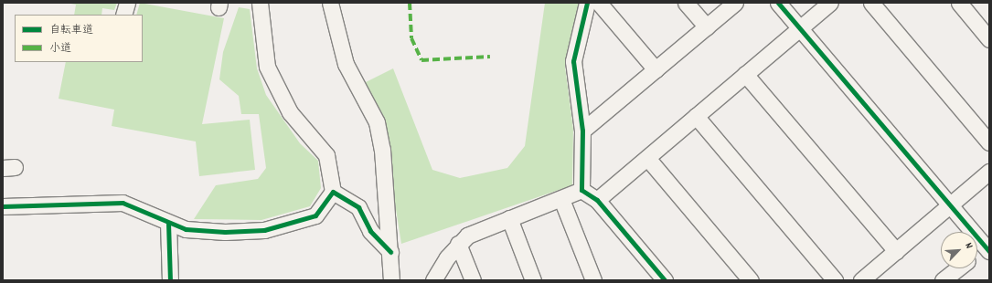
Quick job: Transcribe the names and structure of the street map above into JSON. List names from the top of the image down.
{
  "legend": ["自転車道", "小道"],
  "north": "top right"
}
